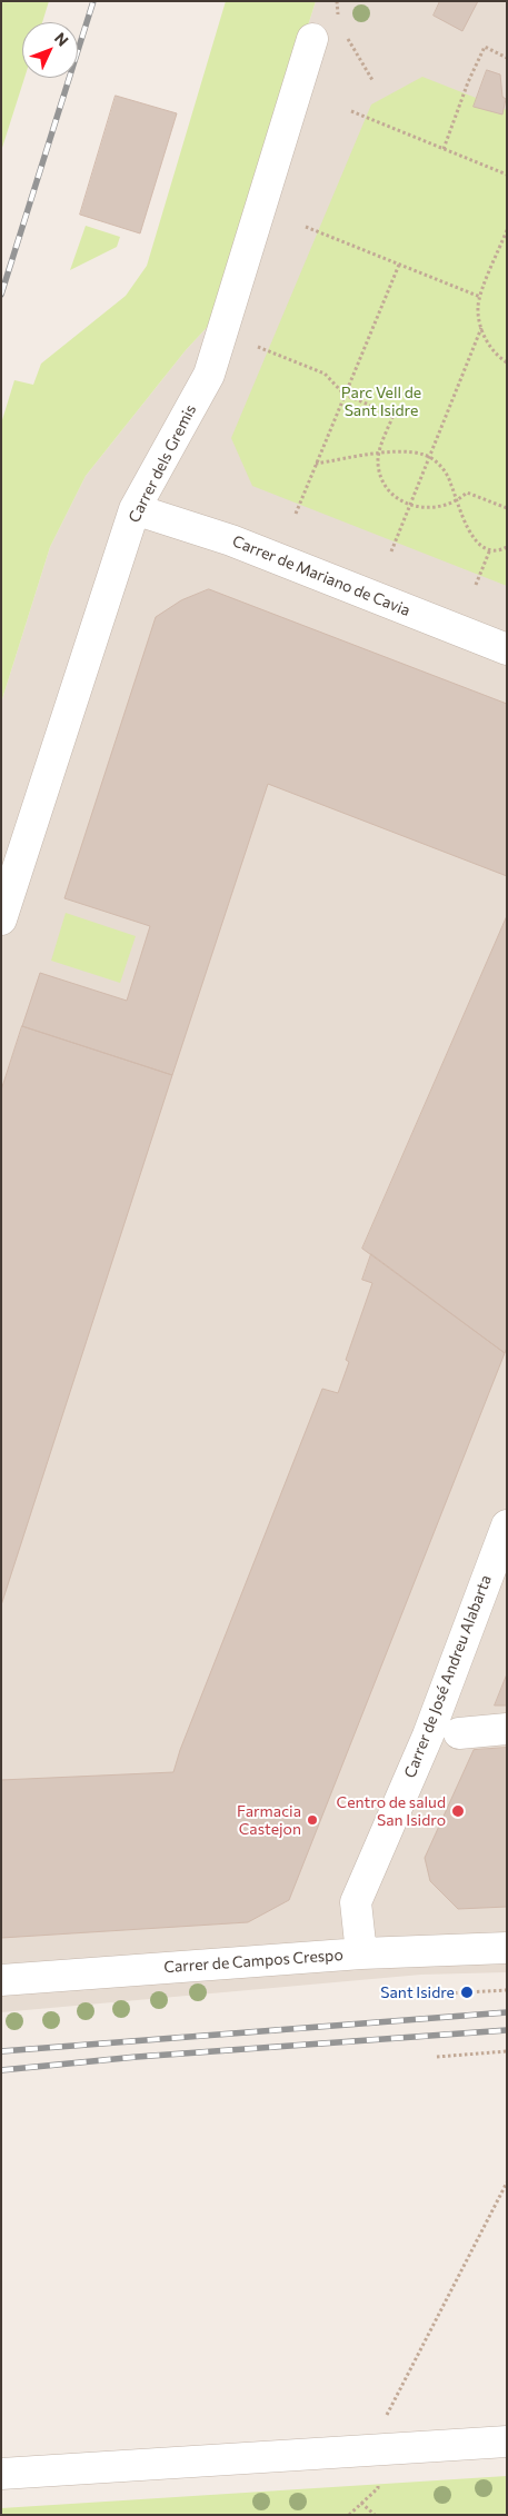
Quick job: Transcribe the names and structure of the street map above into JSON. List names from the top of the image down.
{
  "streets": {
    "street": [
      "Carrer dels Gremis",
      "Carrer de Mariano de Cavia",
      "Carrer de José Andreu Alabarta",
      "Carrer de Campos Crespo"
    ]
  },
  "crossings": [
    ["Carrer dels Gremis", "Carrer de Mariano de Cavia"],
    ["Carrer de José Andreu Alabarta", "Carrer de Campos Crespo"]
  ],
  "parks": ["Parc Vell de Sant Isidre"],
  "places": ["Centro de salud San Isidro", "Farmacia Castejon", "Sant Isidre"],
  "north": "top right"
}
